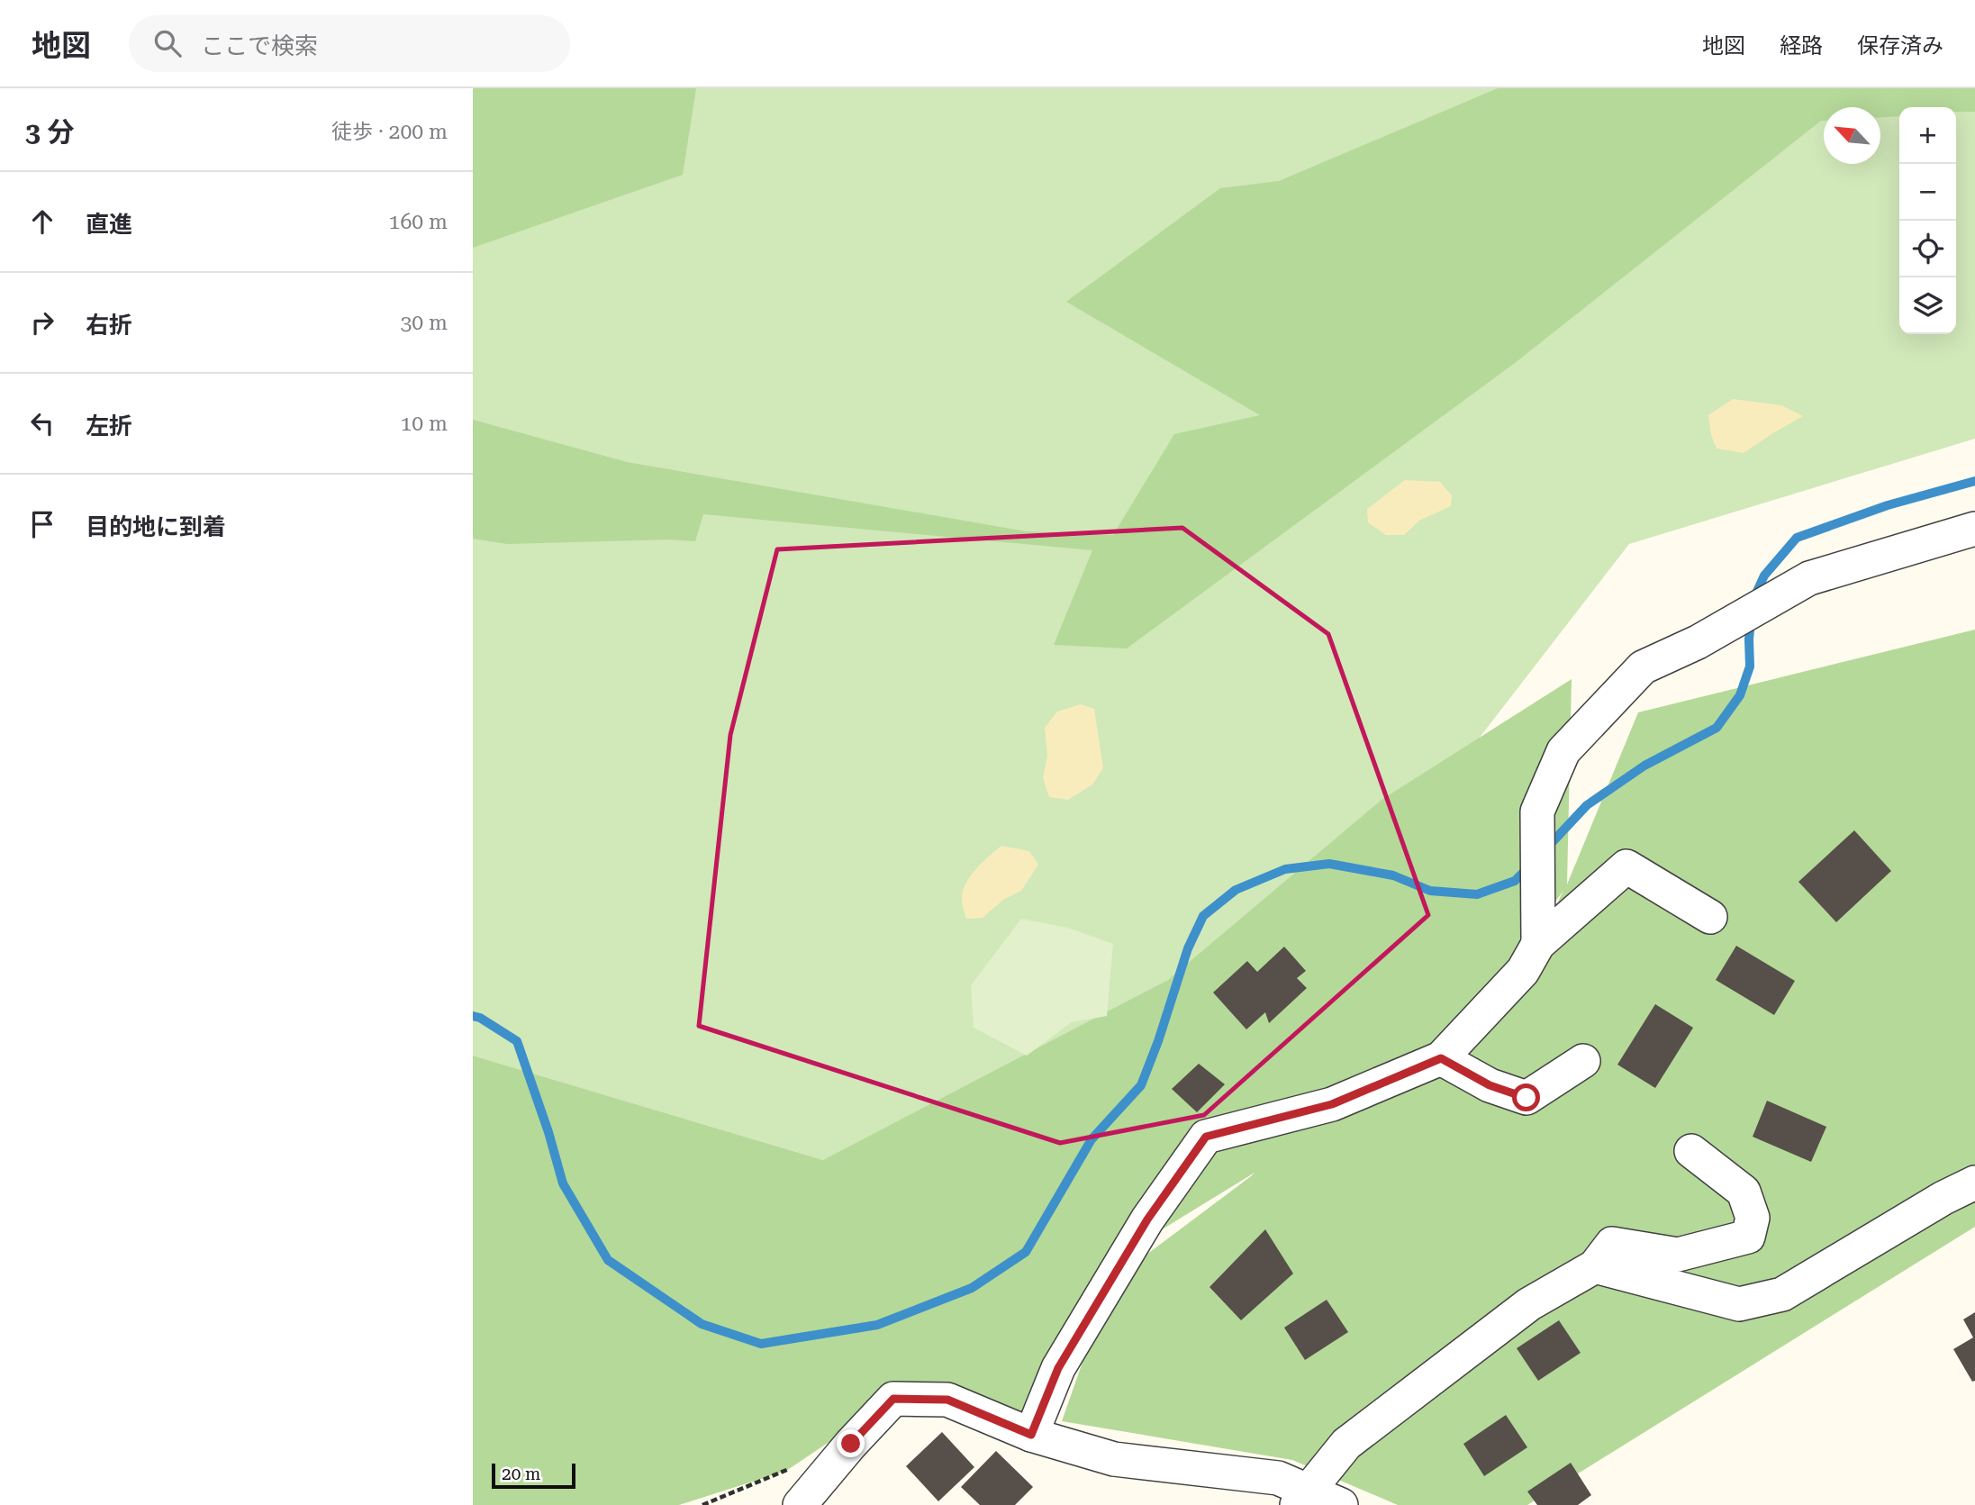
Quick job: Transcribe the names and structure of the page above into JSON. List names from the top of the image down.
{
  "scale_bar": "20 m",
  "north": "top left",
  "page": {
    "header": "地図",
    "search": "ここで検索",
    "nav": ["地図", "経路", "保存済み"],
    "heading": ["3 分", "徒歩 · 200 m"],
    "map_buttons": ["+", "−"],
    "list": [
      ["直進", "160 m"],
      ["右折", "30 m"],
      ["左折", "10 m"],
      "目的地に到着"
    ],
    "scale": "20 m"
  }
}
